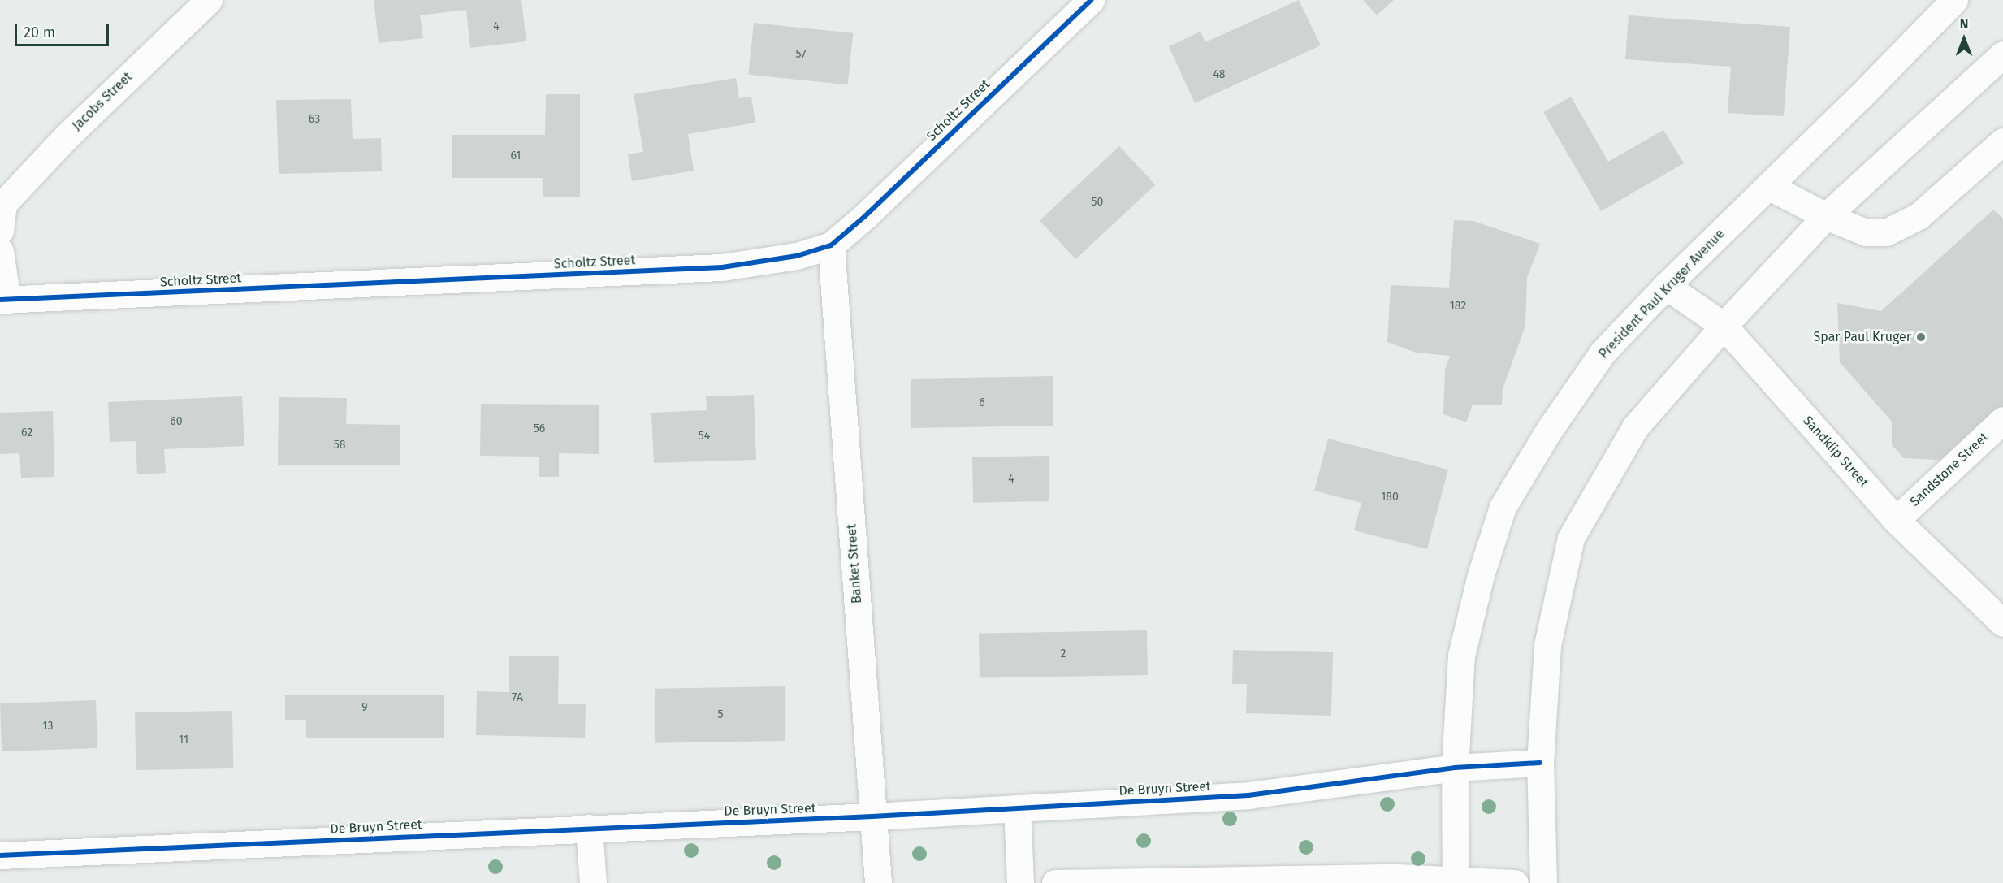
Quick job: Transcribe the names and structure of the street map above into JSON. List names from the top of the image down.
{
  "streets": {
    "street": [
      "Jacobs Street",
      "Scholtz Street",
      "President Paul Kruger Avenue",
      "Sandklip Street",
      "Sandstone Street",
      "Banket Street",
      "De Bruyn Street"
    ]
  },
  "crossings": [
    ["Scholtz Street", "Banket Street"],
    ["President Paul Kruger Avenue", "Sandklip Street"],
    ["President Paul Kruger Avenue", "De Bruyn Street"],
    ["Sandklip Street", "Sandstone Street"],
    ["Banket Street", "De Bruyn Street"]
  ],
  "places": ["Spar Paul Kruger"],
  "house_numbers": [
    "4",
    "57",
    "48",
    "63",
    "61",
    "50",
    "182",
    "6",
    "60",
    "56",
    "62",
    "54",
    "58",
    "4",
    "180",
    "2",
    "7A",
    "9",
    "5",
    "13",
    "11"
  ],
  "scale_bar": "20 m",
  "north": "top"
}
